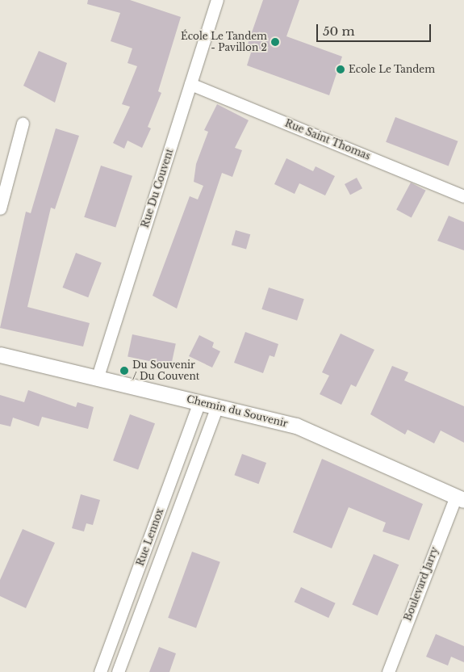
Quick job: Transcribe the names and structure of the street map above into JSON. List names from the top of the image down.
{
  "streets": {
    "street": [
      "Rue Saint Thomas",
      "Rue Du Couvent",
      "Chemin du Souvenir",
      "Rue Lennox",
      "Boulevard Jarry"
    ]
  },
  "crossings": [
    ["Rue Saint Thomas", "Rue Du Couvent"],
    ["Rue Du Couvent", "Chemin du Souvenir"],
    ["Chemin du Souvenir", "Rue Lennox"],
    ["Chemin du Souvenir", "Boulevard Jarry"]
  ],
  "places": ["École Le Tandem - Pavillon 2", "Ecole Le Tandem", "Du Souvenir / Du Couvent"],
  "scale_bar": "50 m"
}
